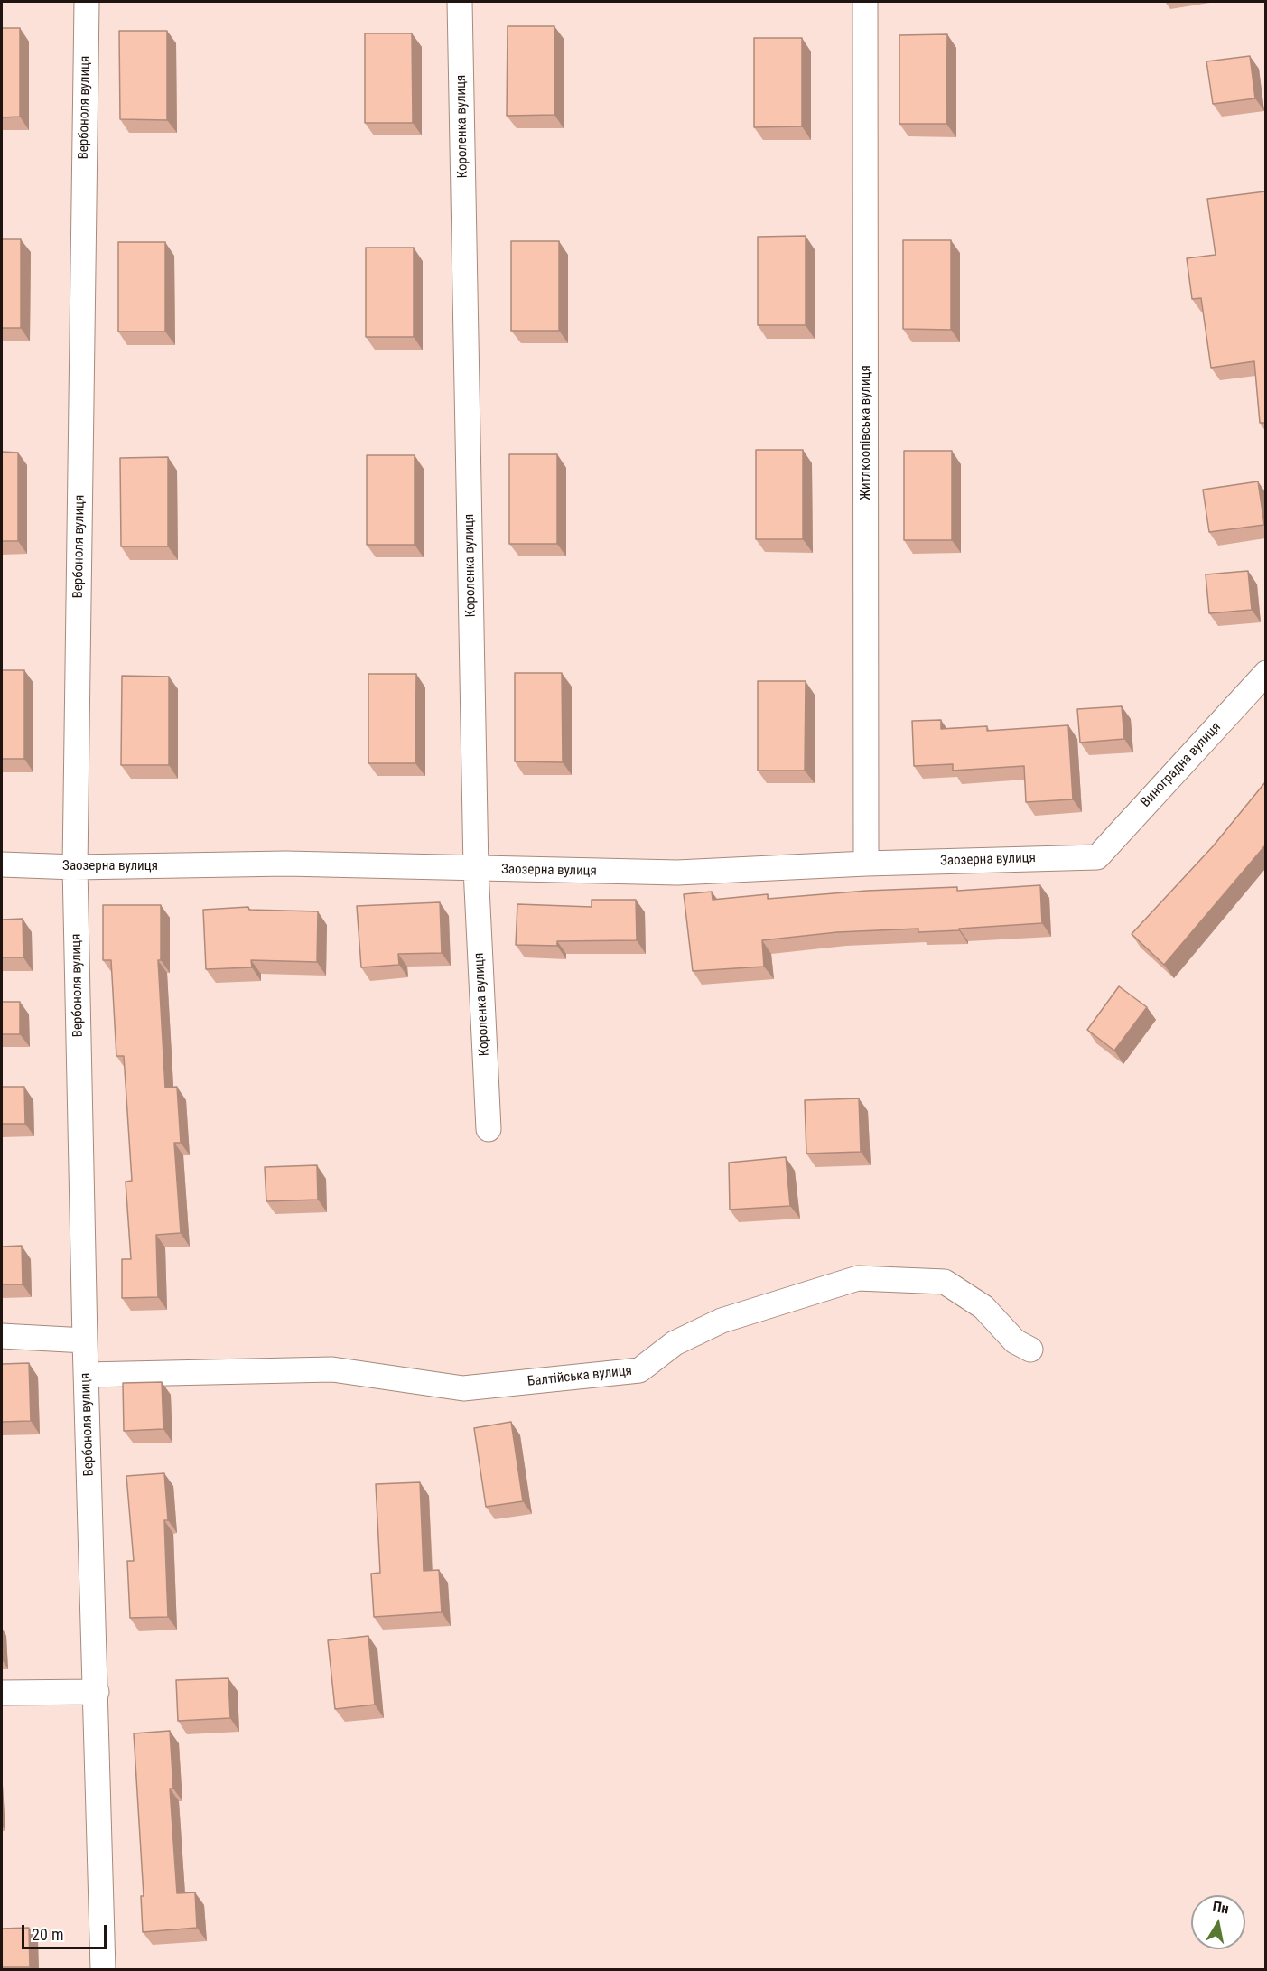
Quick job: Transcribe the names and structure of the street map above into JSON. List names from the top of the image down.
{
  "streets": {
    "street": [
      "Вербоноля вулиця",
      "Короленка вулиця",
      "Житлкоопівська вулиця",
      "Виноградна вулиця",
      "Заозерна вулиця",
      "Балтійська вулиця"
    ]
  },
  "crossings": [
    ["Вербоноля вулиця", "Заозерна вулиця"],
    ["Вербоноля вулиця", "Балтійська вулиця"],
    ["Короленка вулиця", "Заозерна вулиця"],
    ["Житлкоопівська вулиця", "Заозерна вулиця"],
    ["Виноградна вулиця", "Заозерна вулиця"]
  ],
  "scale_bar": "20 m",
  "north": "top"
}
